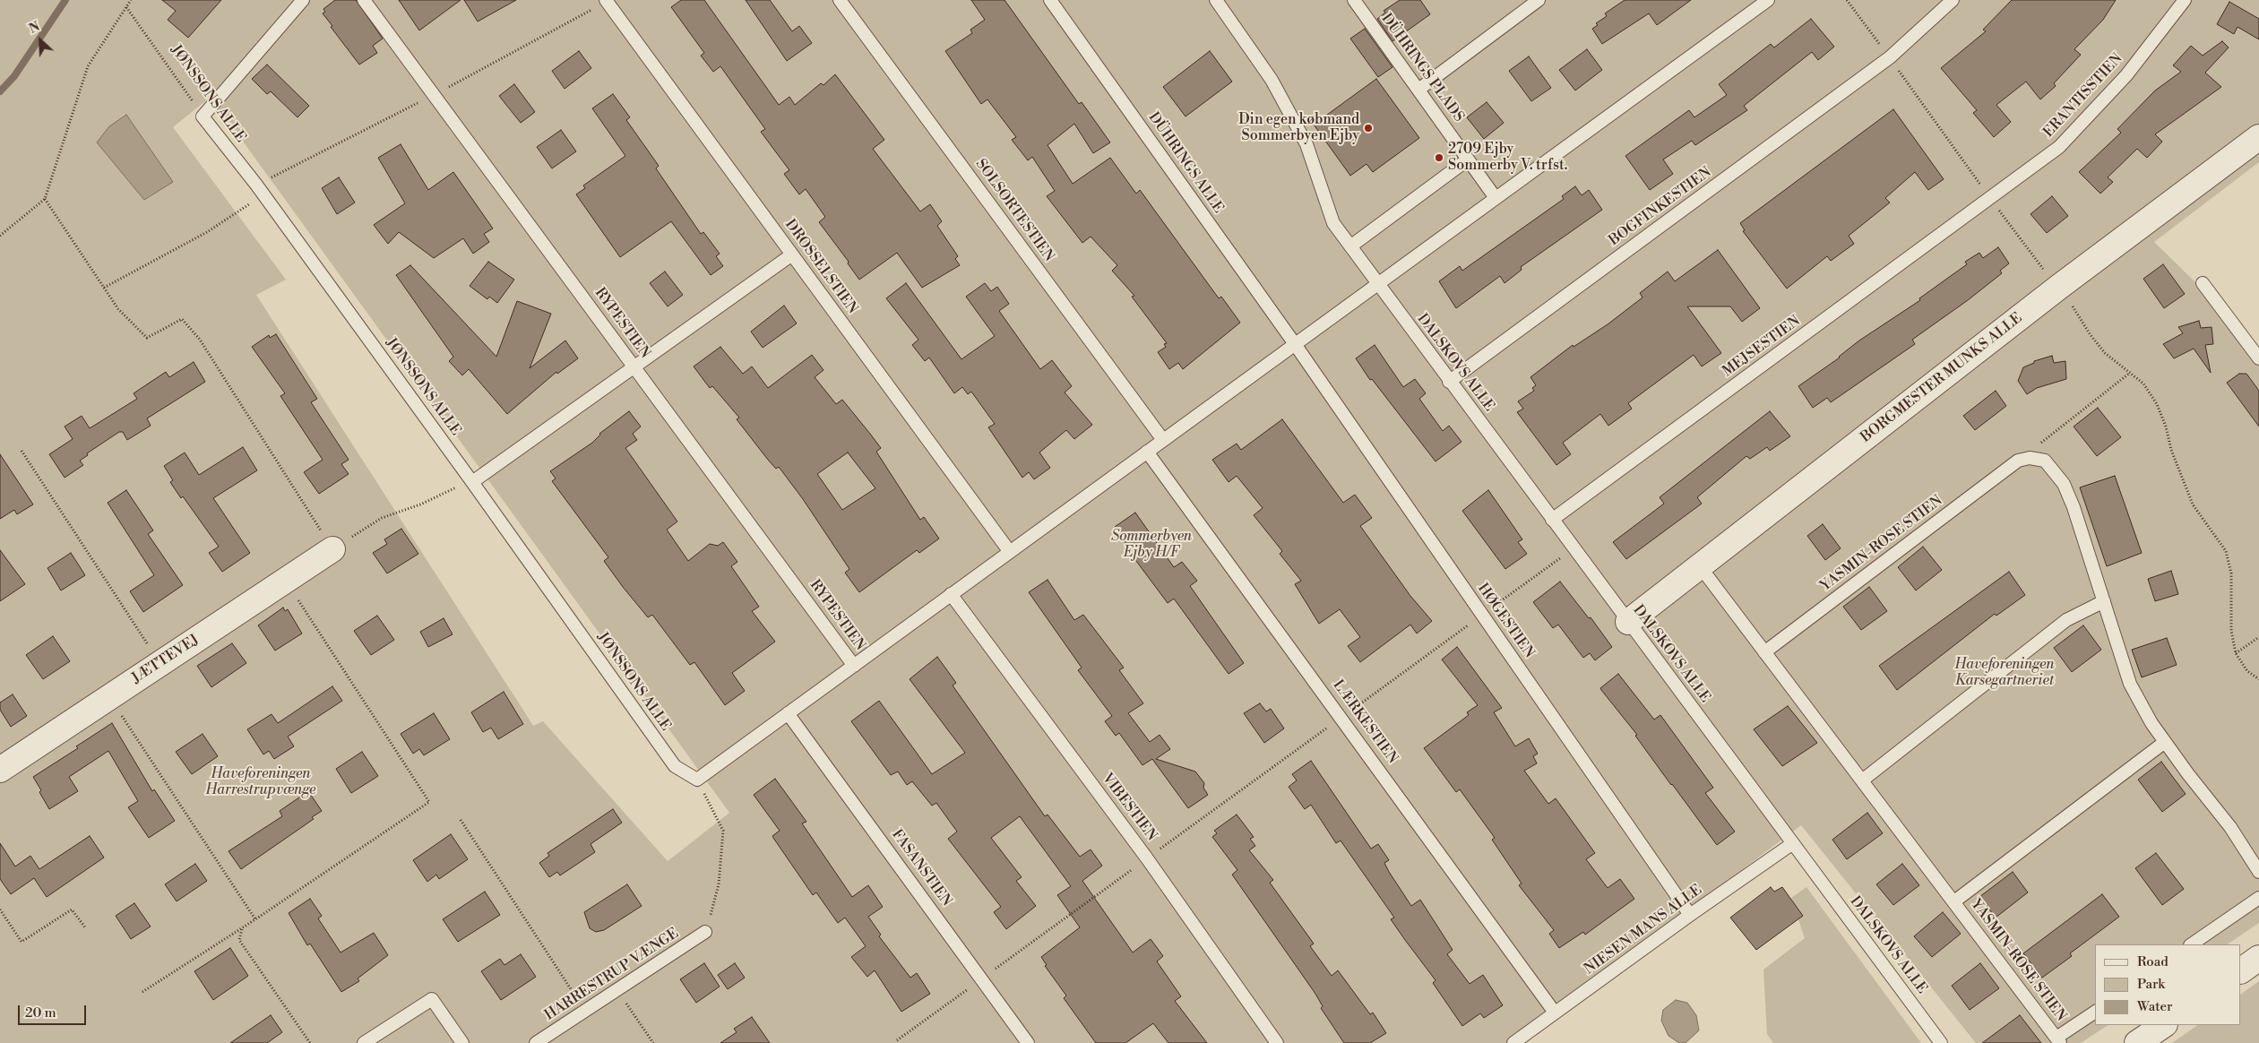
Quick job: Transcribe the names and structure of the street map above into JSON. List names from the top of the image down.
{
  "streets": {
    "street": ["BORGMESTER MUNKS ALLE", "JÆTTEVEJ"],
    "lane": [
      "DÜHRINGS PLADS",
      "JØNSSONS ALLE",
      "ERANTISSTIEN",
      "DÜHRINGS ALLE",
      "BOGFINKESTIEN",
      "SOLSORTESTIEN",
      "DROSSELSTIEN",
      "RYPESTIEN",
      "MEJSESTIEN",
      "DALSKOVS ALLE",
      "YASMIN-ROSE STIEN",
      "HØGESTIEN",
      "LÆRKESTIEN",
      "VIBESTIEN",
      "FASANSTIEN",
      "NIESEN MANS ALLE",
      "HARRESTRUP VÆNGE"
    ]
  },
  "crossings": [
    ["ERANTISSTIEN", "MEJSESTIEN"],
    ["DÜHRINGS ALLE", "HØGESTIEN"],
    ["BOGFINKESTIEN", "DALSKOVS ALLE"],
    ["MEJSESTIEN", "DALSKOVS ALLE"],
    ["DALSKOVS ALLE", "BORGMESTER MUNKS ALLE"],
    ["DALSKOVS ALLE", "NIESEN MANS ALLE"],
    ["BORGMESTER MUNKS ALLE", "YASMIN-ROSE STIEN"],
    ["HØGESTIEN", "NIESEN MANS ALLE"],
    ["LÆRKESTIEN", "NIESEN MANS ALLE"]
  ],
  "parks": ["Sommerbyen Ejby H/F", "Haveforeningen Karsegartneriet", "Haveforeningen Harrestrupvænge"],
  "places": ["Din egen købmand Sommerbyen Ejby", "2709 Ejby Sommerby V. trfst."],
  "legend": ["Road", "Park", "Water"],
  "scale_bar": "20 m",
  "north": "top left"
}
